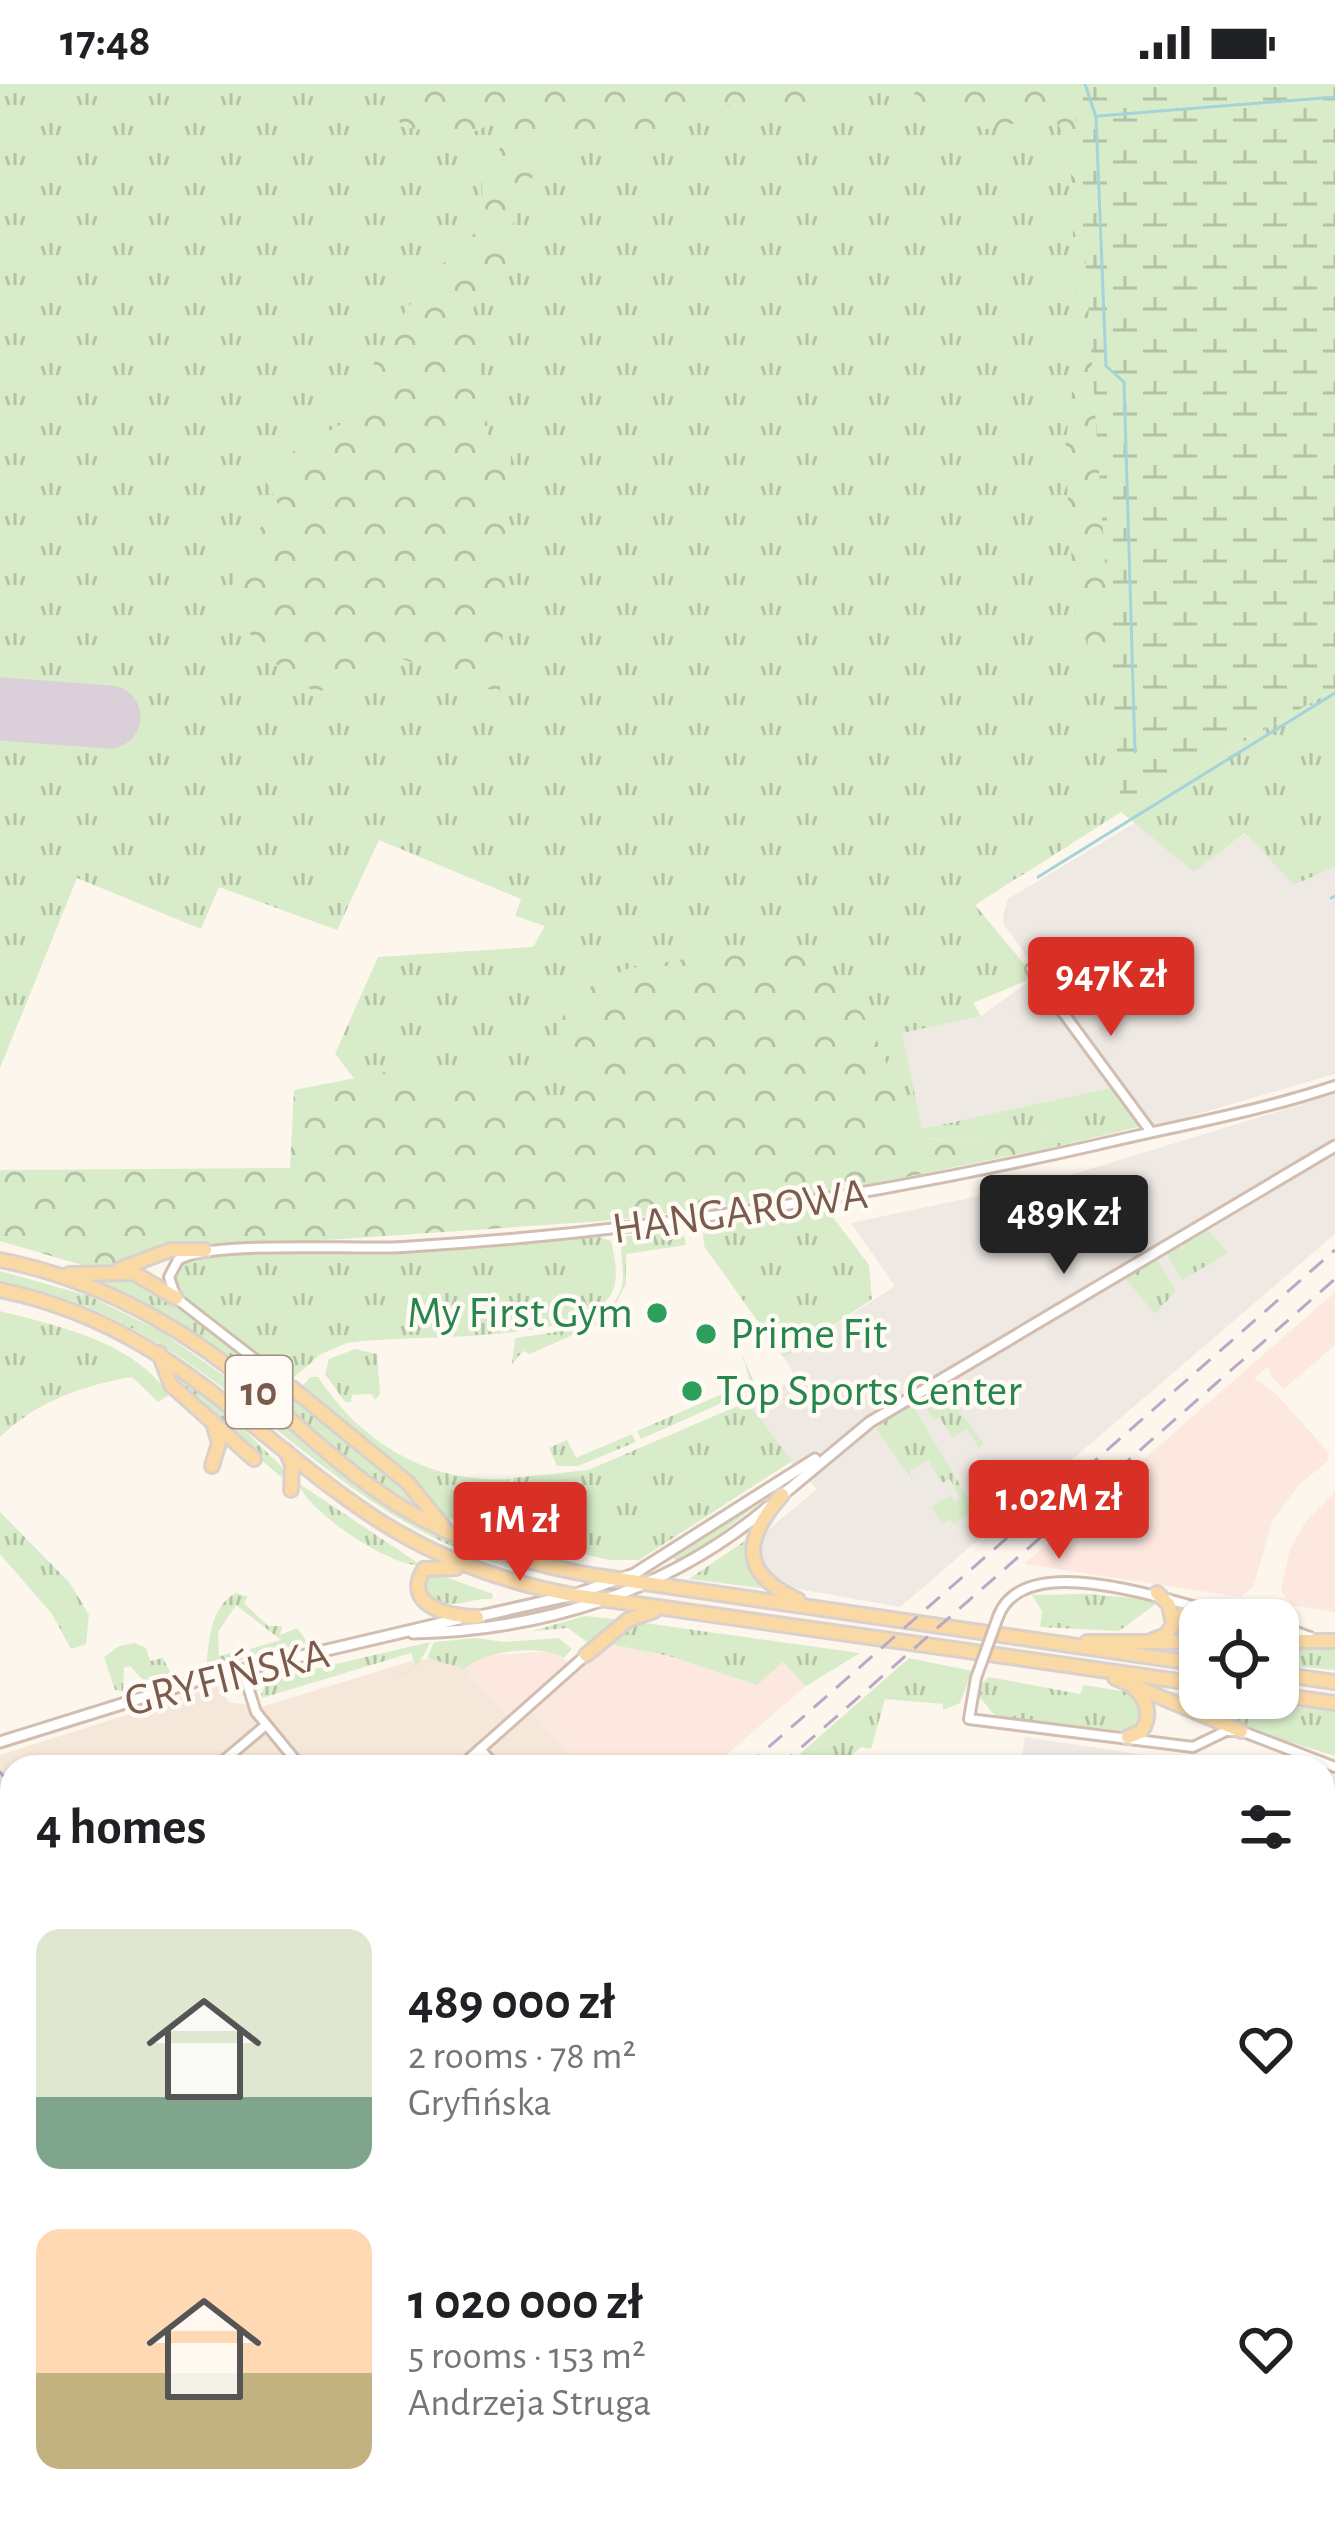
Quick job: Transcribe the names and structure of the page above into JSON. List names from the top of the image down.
{
  "streets": {
    "main road": ["10"],
    "street": ["HANGAROWA", "GRYFIŃSKA"]
  },
  "crossings": [
    ["10", "GRYFIŃSKA"]
  ],
  "places": ["My First Gym", "Prime Fit", "Top Sports Center"],
  "page": {
    "status": "17:48",
    "price": [
      "947K zł",
      "489K zł",
      "1.02M zł",
      "1M zł"
    ],
    "heading": "4 homes",
    "list": [
      {
        "name": "489 000 zł",
        "note": "2 rooms · 78 m² · Gryfińska"
      },
      {
        "name": "1 020 000 zł",
        "note": "5 rooms · 153 m² · Andrzeja Struga"
      }
    ]
  }
}
